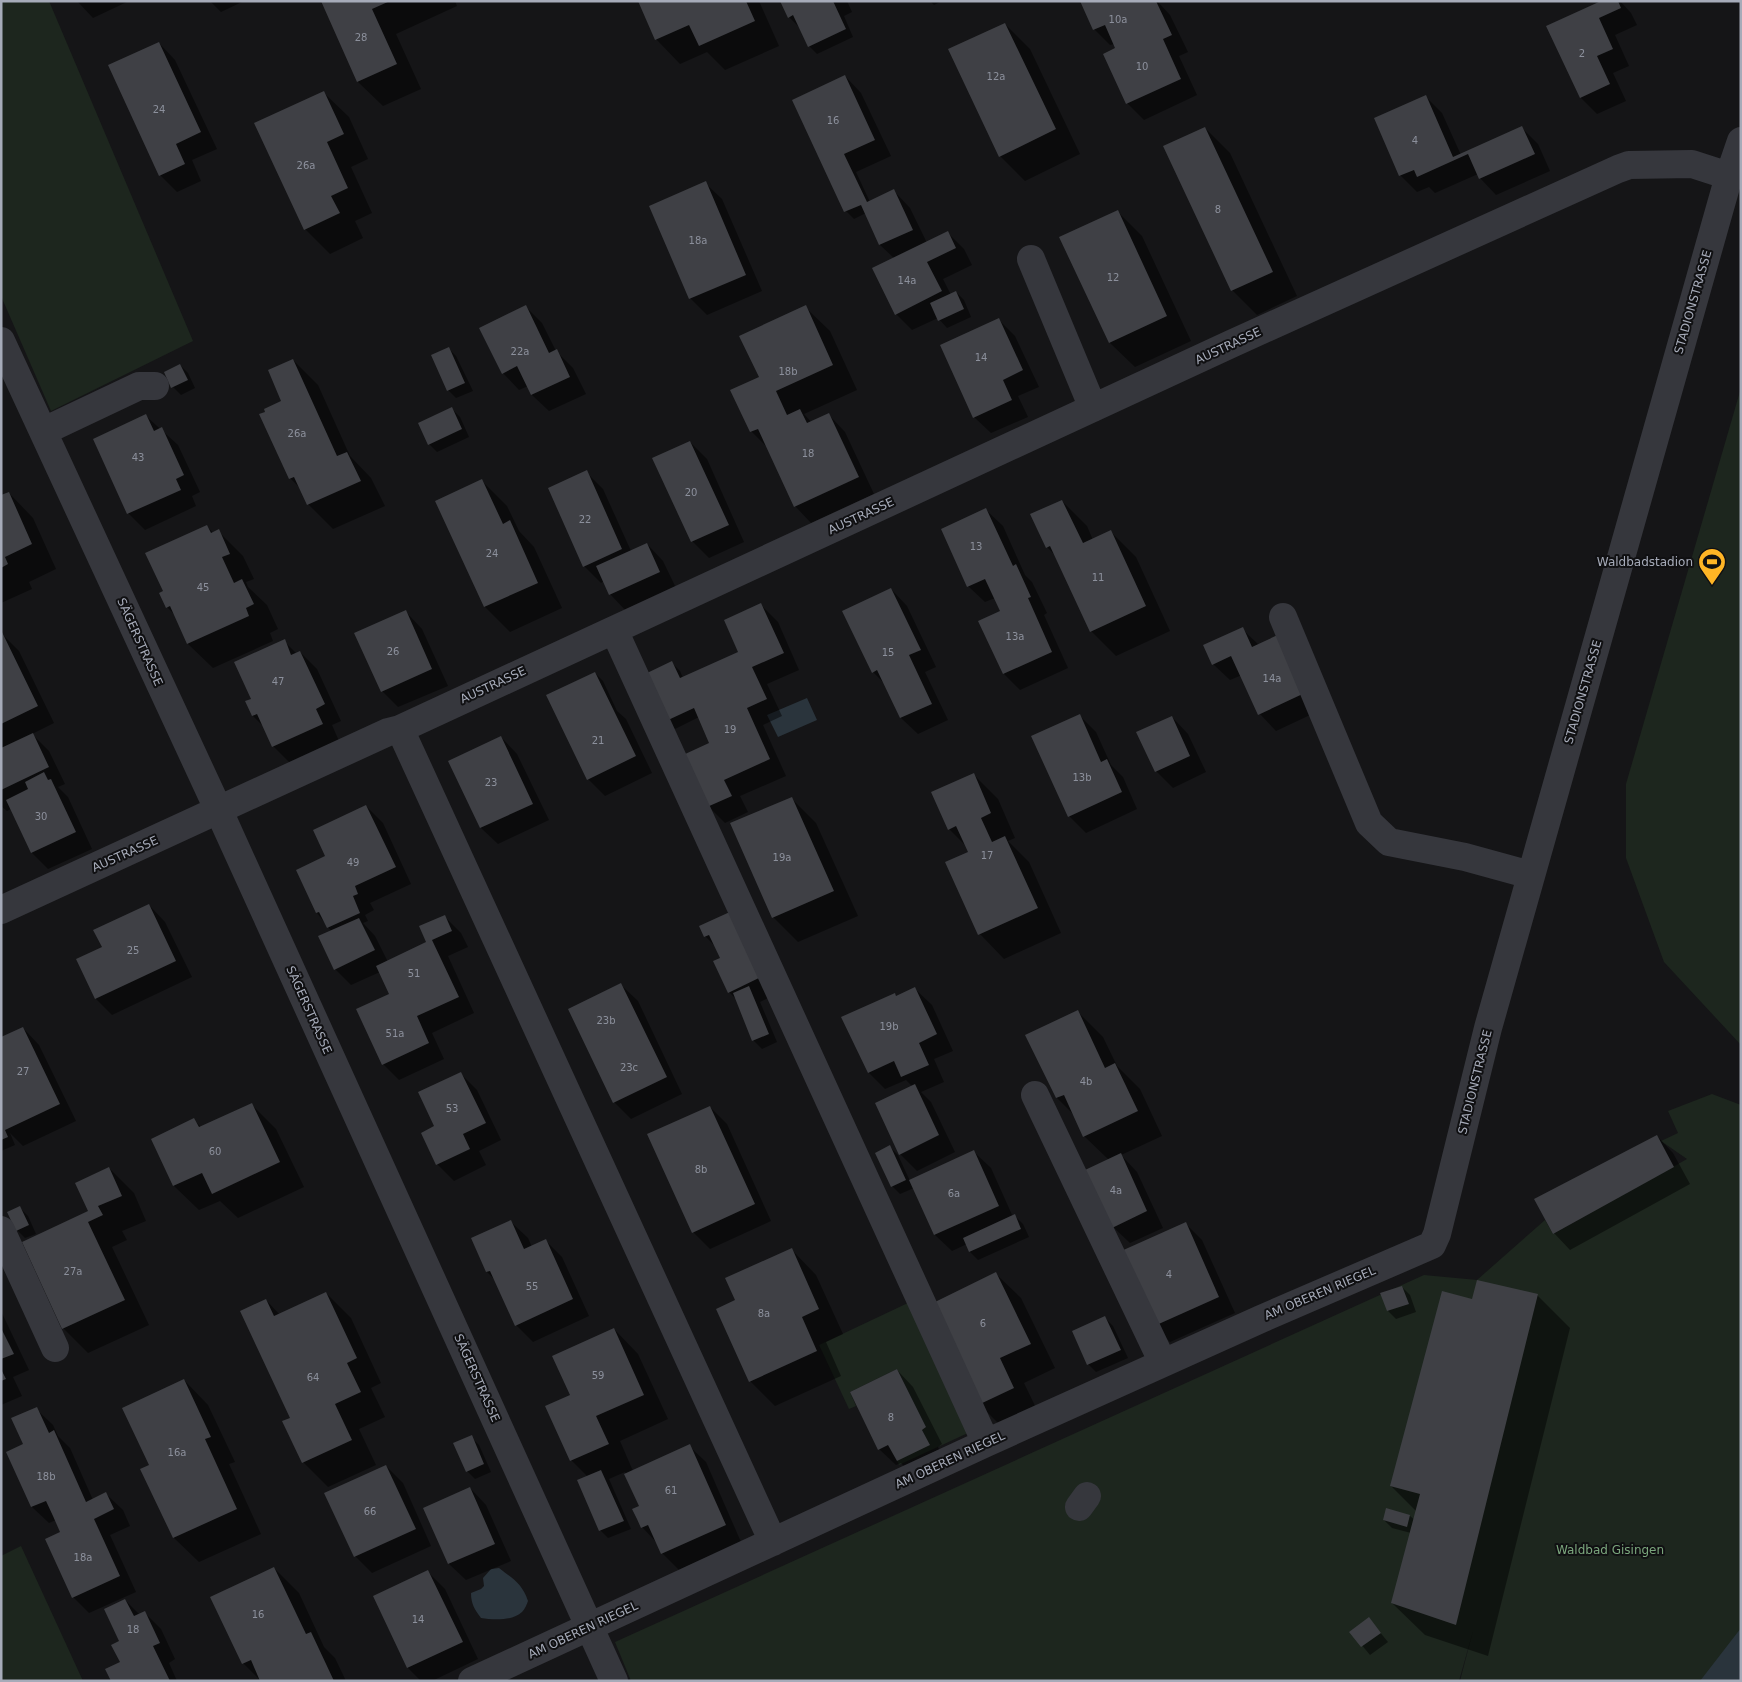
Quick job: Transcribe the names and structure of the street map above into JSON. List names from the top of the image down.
{
  "streets": {
    "street": [
      "STADIONSTRASSE",
      "AUSTRASSE",
      "SÄGERSTRASSE",
      "AM OBEREN RIEGEL"
    ]
  },
  "crossings": [
    ["STADIONSTRASSE", "AUSTRASSE"],
    ["STADIONSTRASSE", "AM OBEREN RIEGEL"],
    ["AUSTRASSE", "SÄGERSTRASSE"],
    ["SÄGERSTRASSE", "AM OBEREN RIEGEL"]
  ],
  "parks": ["Waldbad Gisingen"],
  "places": {
    "sports": ["Waldbadstadion"]
  },
  "house_numbers": [
    "10a",
    "28",
    "2",
    "10",
    "12a",
    "24",
    "16",
    "4",
    "26a",
    "8",
    "18a",
    "12",
    "14a",
    "22a",
    "14",
    "18b",
    "26a",
    "18",
    "43",
    "20",
    "22",
    "13",
    "24",
    "11",
    "45",
    "13a",
    "26",
    "15",
    "14a",
    "47",
    "19",
    "21",
    "13b",
    "23",
    "30",
    "17",
    "19a",
    "49",
    "25",
    "51",
    "23b",
    "19b",
    "51a",
    "23c",
    "27",
    "4b",
    "53",
    "60",
    "8b",
    "4a",
    "6a",
    "27a",
    "4",
    "55",
    "8a",
    "6",
    "59",
    "64",
    "8",
    "16a",
    "18b",
    "61",
    "66",
    "18a",
    "16",
    "14",
    "18"
  ]
}
